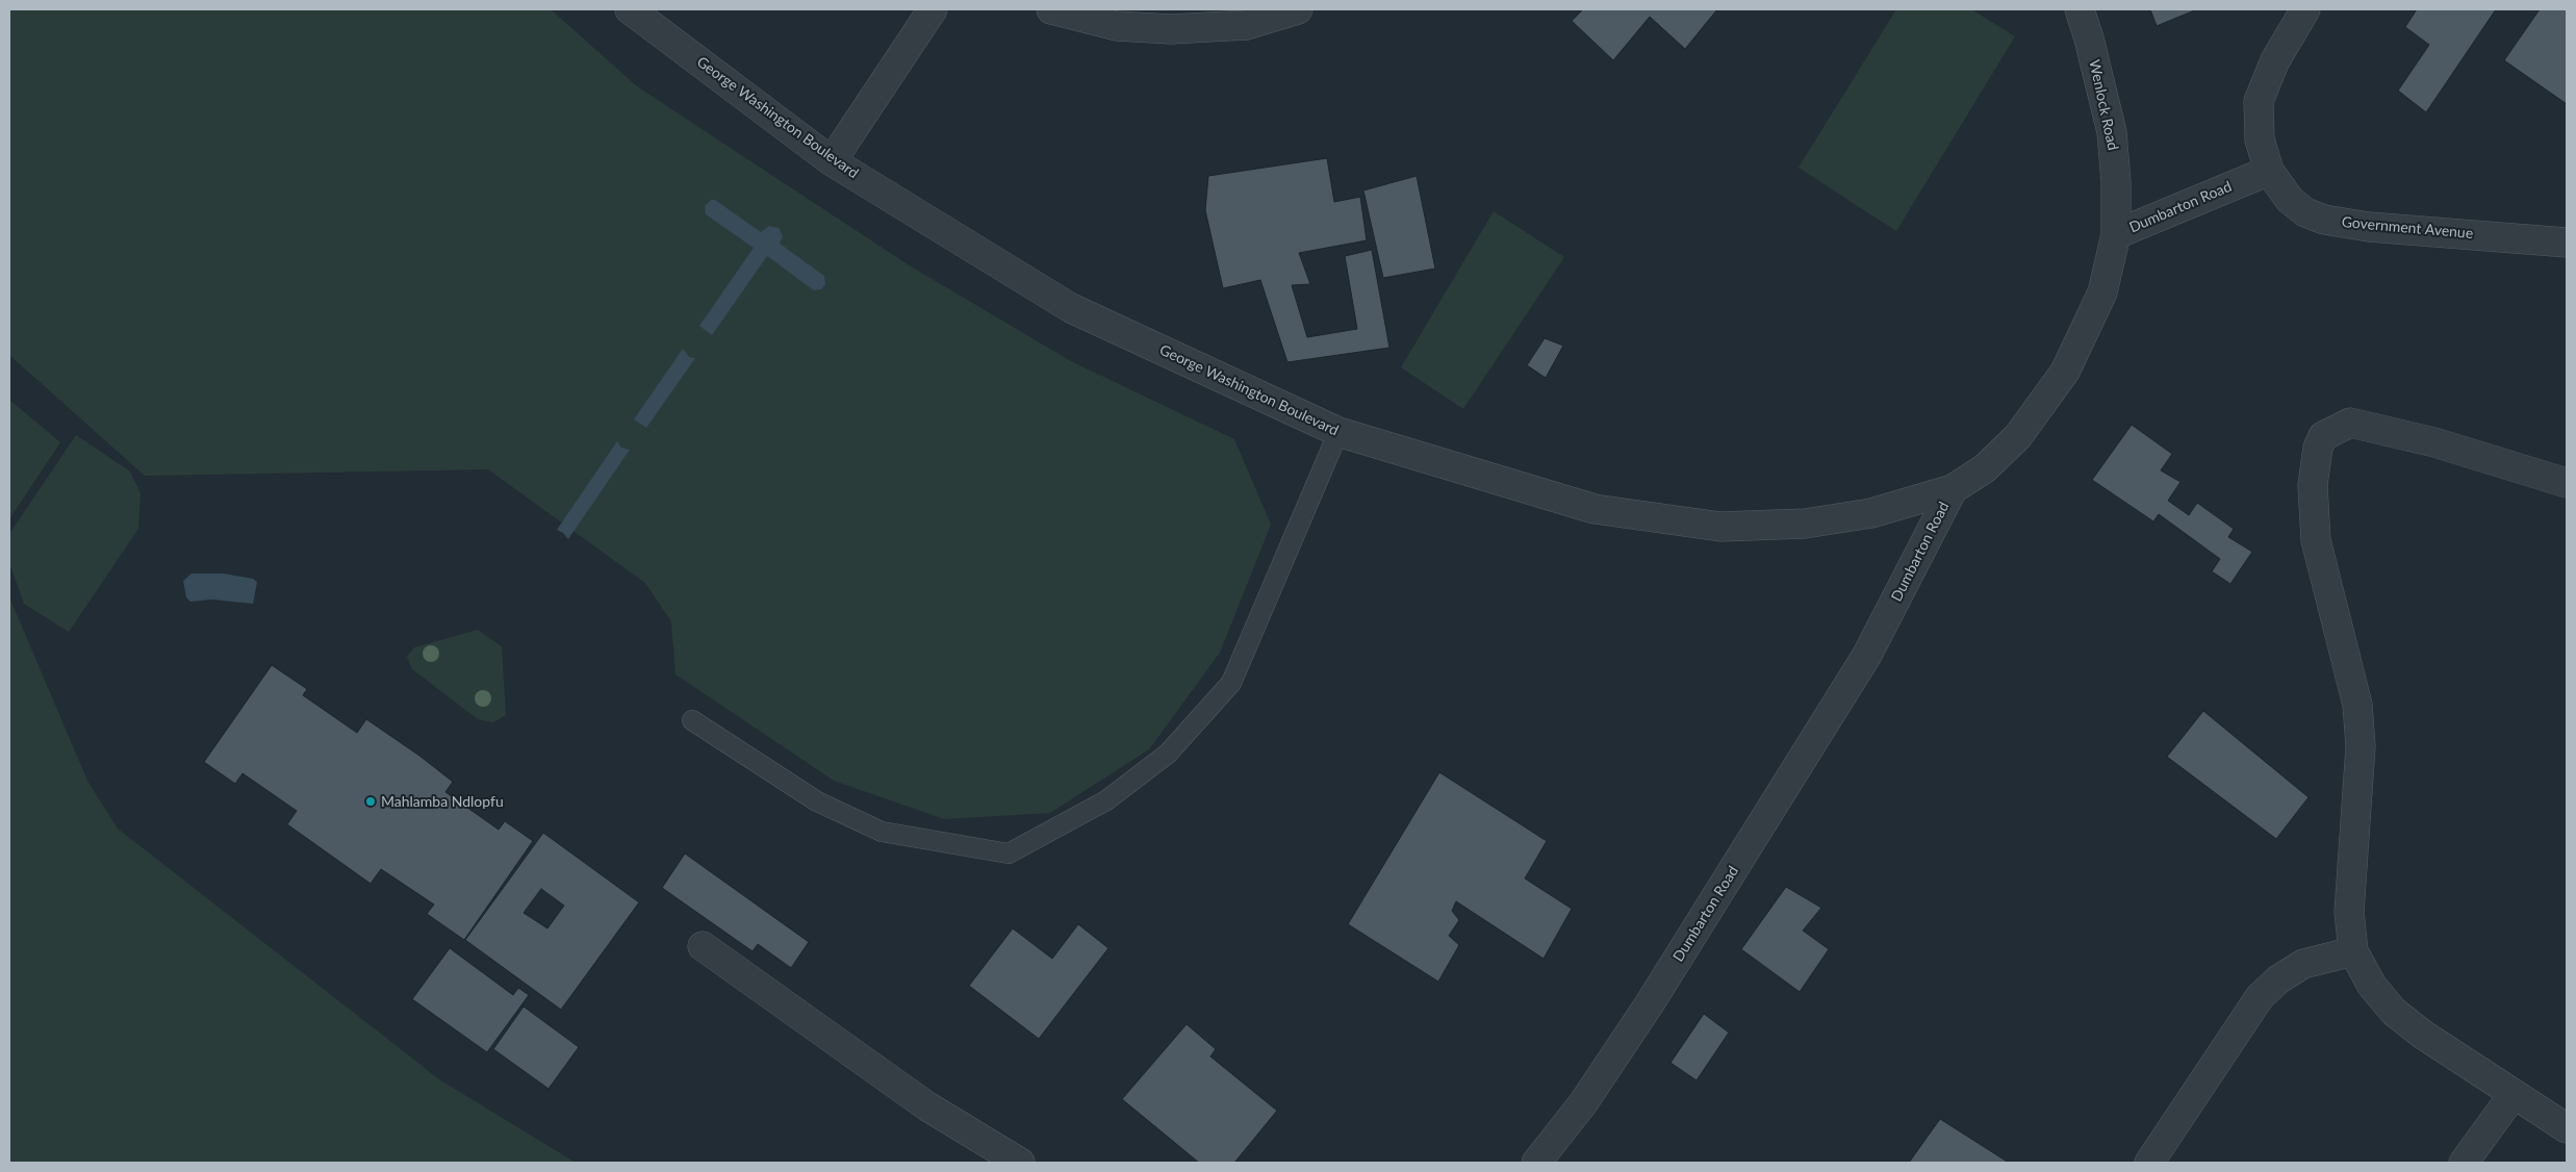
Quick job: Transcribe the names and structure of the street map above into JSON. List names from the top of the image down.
{
  "streets": {
    "street": [
      "Wenlock Road",
      "George Washington Boulevard",
      "Dumbarton Road",
      "Government Avenue"
    ]
  },
  "crossings": [
    ["Wenlock Road", "Dumbarton Road"],
    ["George Washington Boulevard", "Dumbarton Road"],
    ["Dumbarton Road", "Government Avenue"]
  ],
  "places": ["Mahlamba Ndlopfu"]
}
